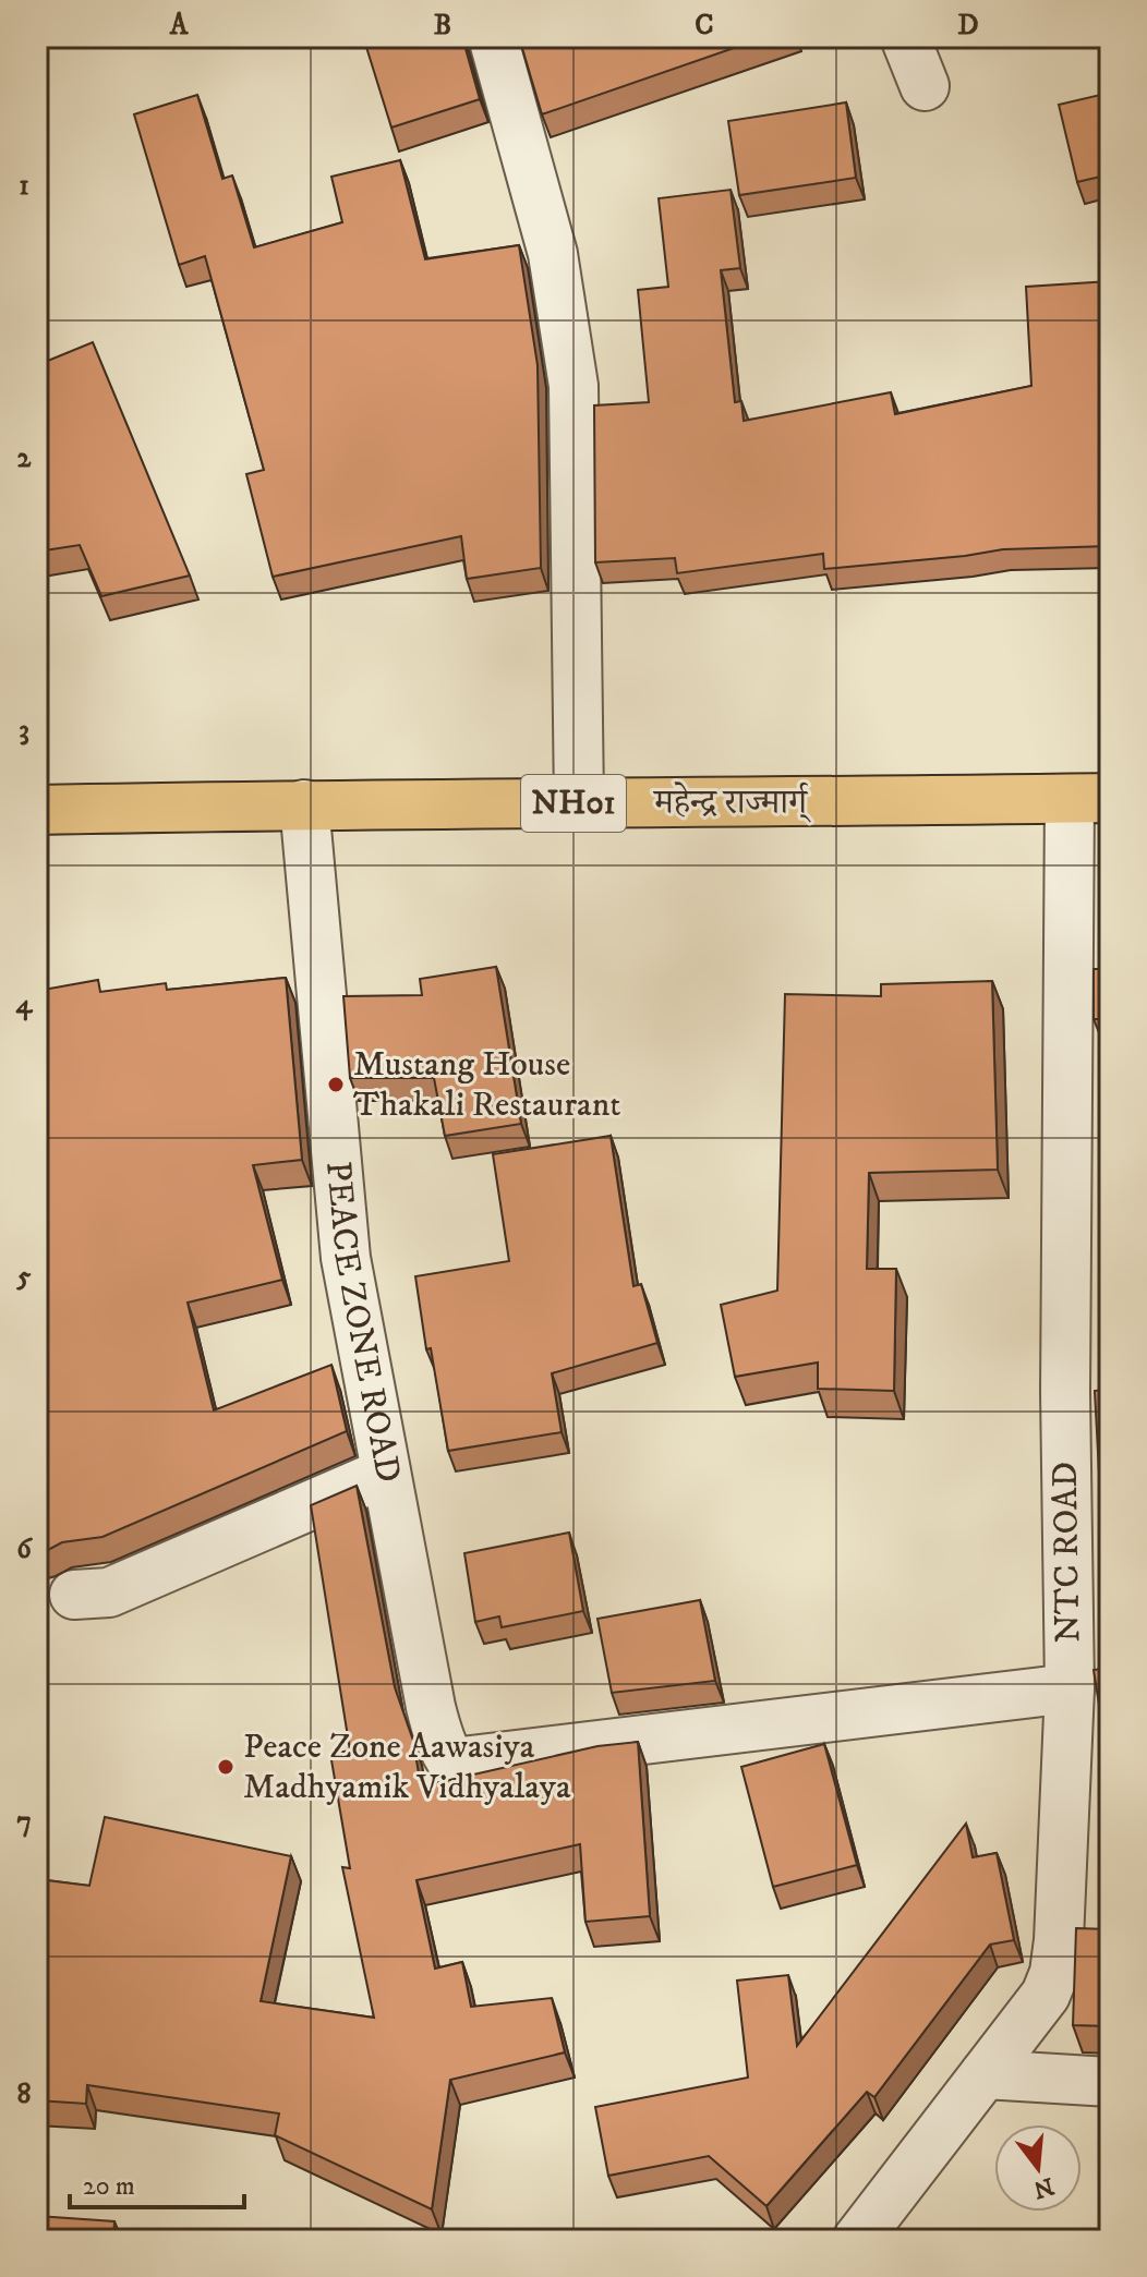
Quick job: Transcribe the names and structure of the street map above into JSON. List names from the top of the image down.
{
  "streets": {
    "highway": ["NH01", "महेन्द्र राज्मार्ग्"],
    "street": ["PEACE ZONE ROAD", "NTC ROAD"]
  },
  "crossings": [
    ["महेन्द्र राज्मार्ग्", "PEACE ZONE ROAD"],
    ["महेन्द्र राज्मार्ग्", "NTC ROAD"],
    ["PEACE ZONE ROAD", "NTC ROAD"]
  ],
  "places": ["Mustang House Thakali Restaurant", "Peace Zone Aawasiya Madhyamik Vidhyalaya"],
  "scale_bar": "20 m",
  "north": "bottom",
  "grid": {
    "columns": [
      "A",
      "B",
      "C",
      "D"
    ],
    "rows": [
      "1",
      "2",
      "3",
      "4",
      "5",
      "6",
      "7",
      "8"
    ]
  }
}
